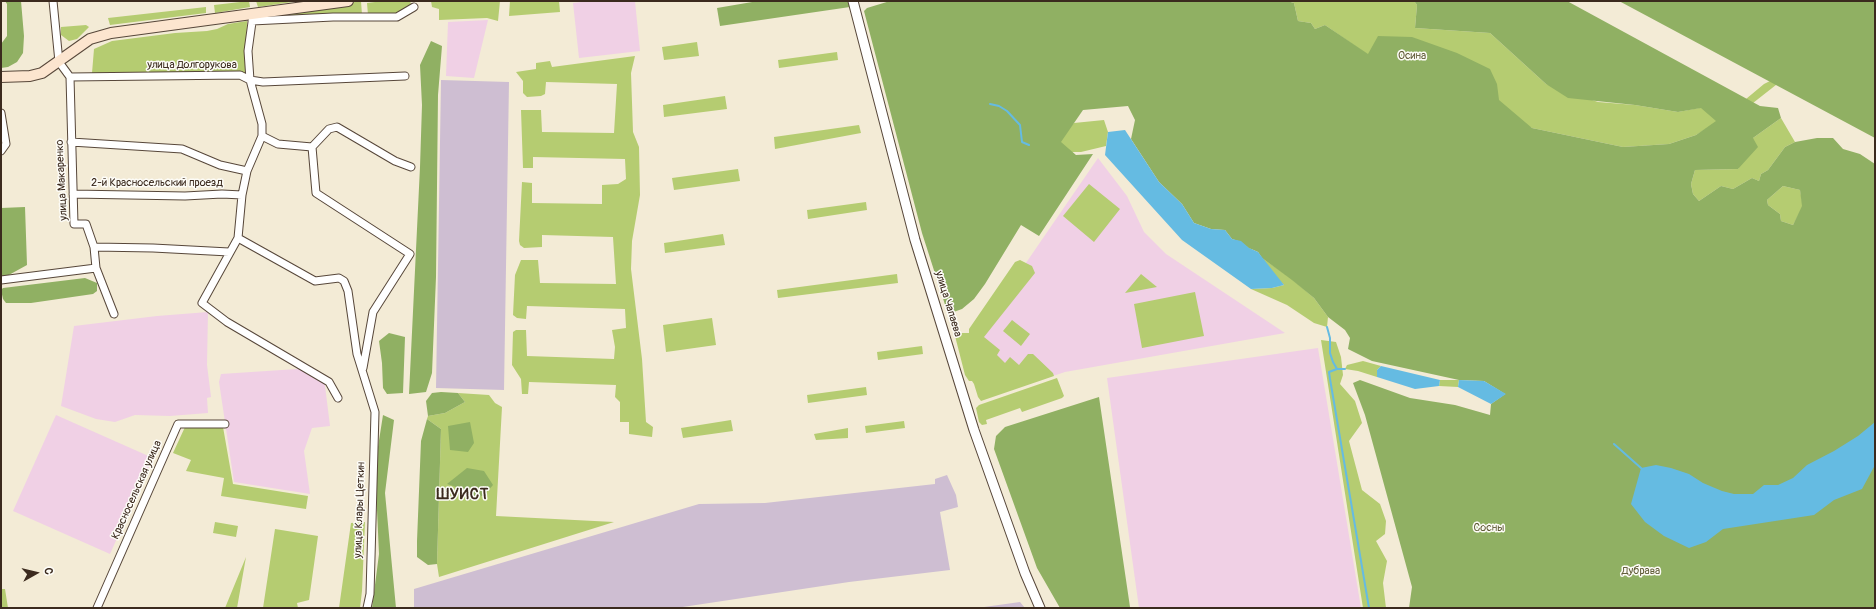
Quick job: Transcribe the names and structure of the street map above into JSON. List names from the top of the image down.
{
  "streets": {
    "street": [
      "улица Долгорукова",
      "улица Макаренко",
      "2-й Красносельский проезд",
      "улица Чапаева",
      "Красносельская улица",
      "улица Клары Цеткин"
    ]
  },
  "crossings": [
    ["улица Долгорукова", "улица Макаренко"],
    ["улица Макаренко", "2-й Красносельский проезд"]
  ],
  "districts": ["ШУИСТ"],
  "parks": ["Осина", "Сосны", "Дубрава"],
  "north": "right"
}
